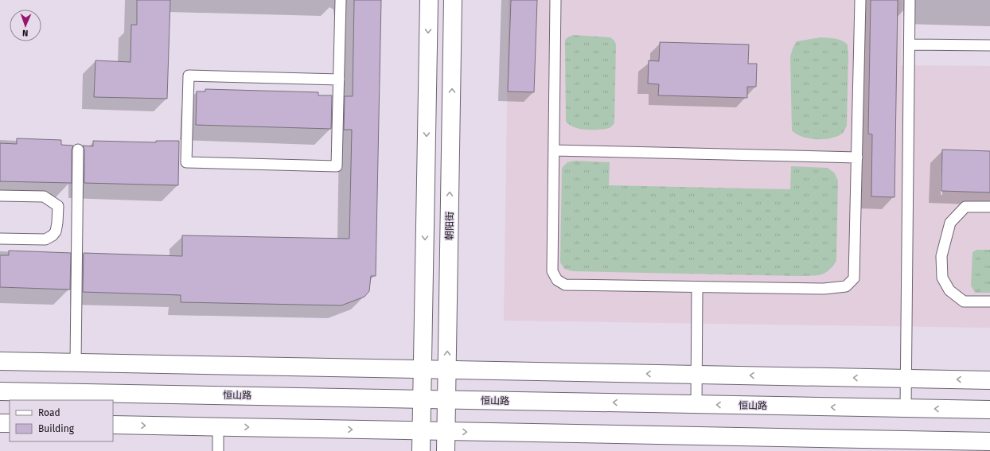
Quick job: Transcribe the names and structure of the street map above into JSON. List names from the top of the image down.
{
  "streets": {
    "street": ["朝阳街", "恒山路"]
  },
  "crossings": [
    ["朝阳街", "恒山路"]
  ],
  "legend": ["Road", "Building"],
  "north": "bottom"
}
